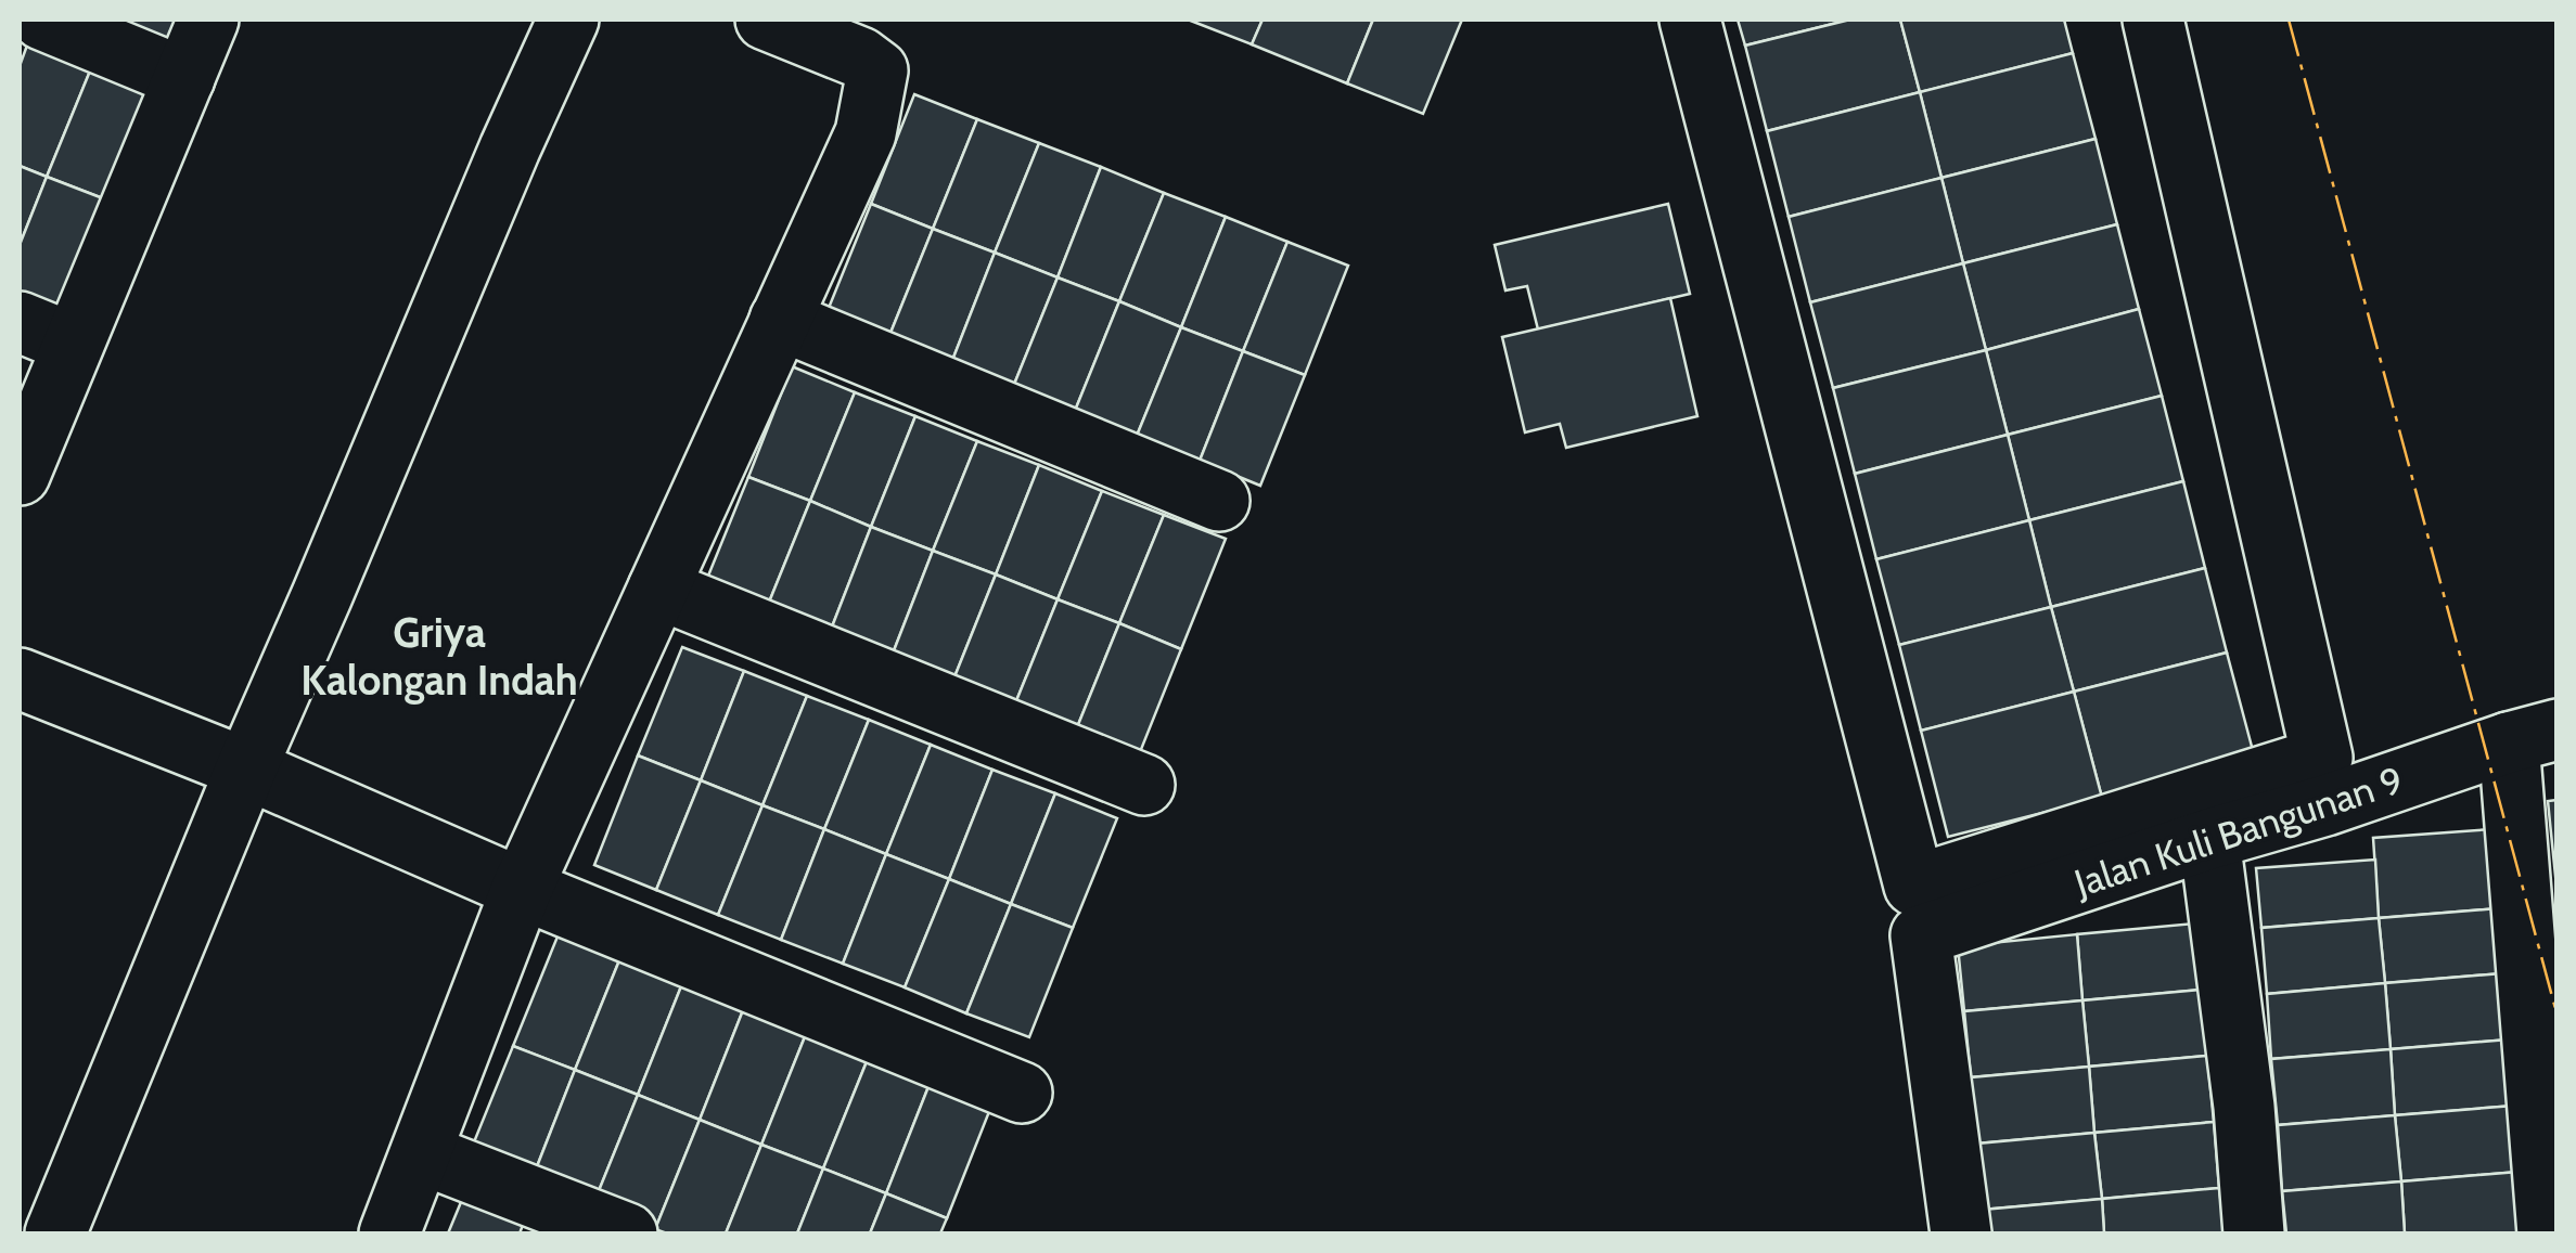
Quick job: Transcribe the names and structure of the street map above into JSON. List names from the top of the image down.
{
  "streets": {
    "street": ["Jalan Kuli Bangunan 9"]
  },
  "districts": ["Griya Kalongan Indah"]
}
